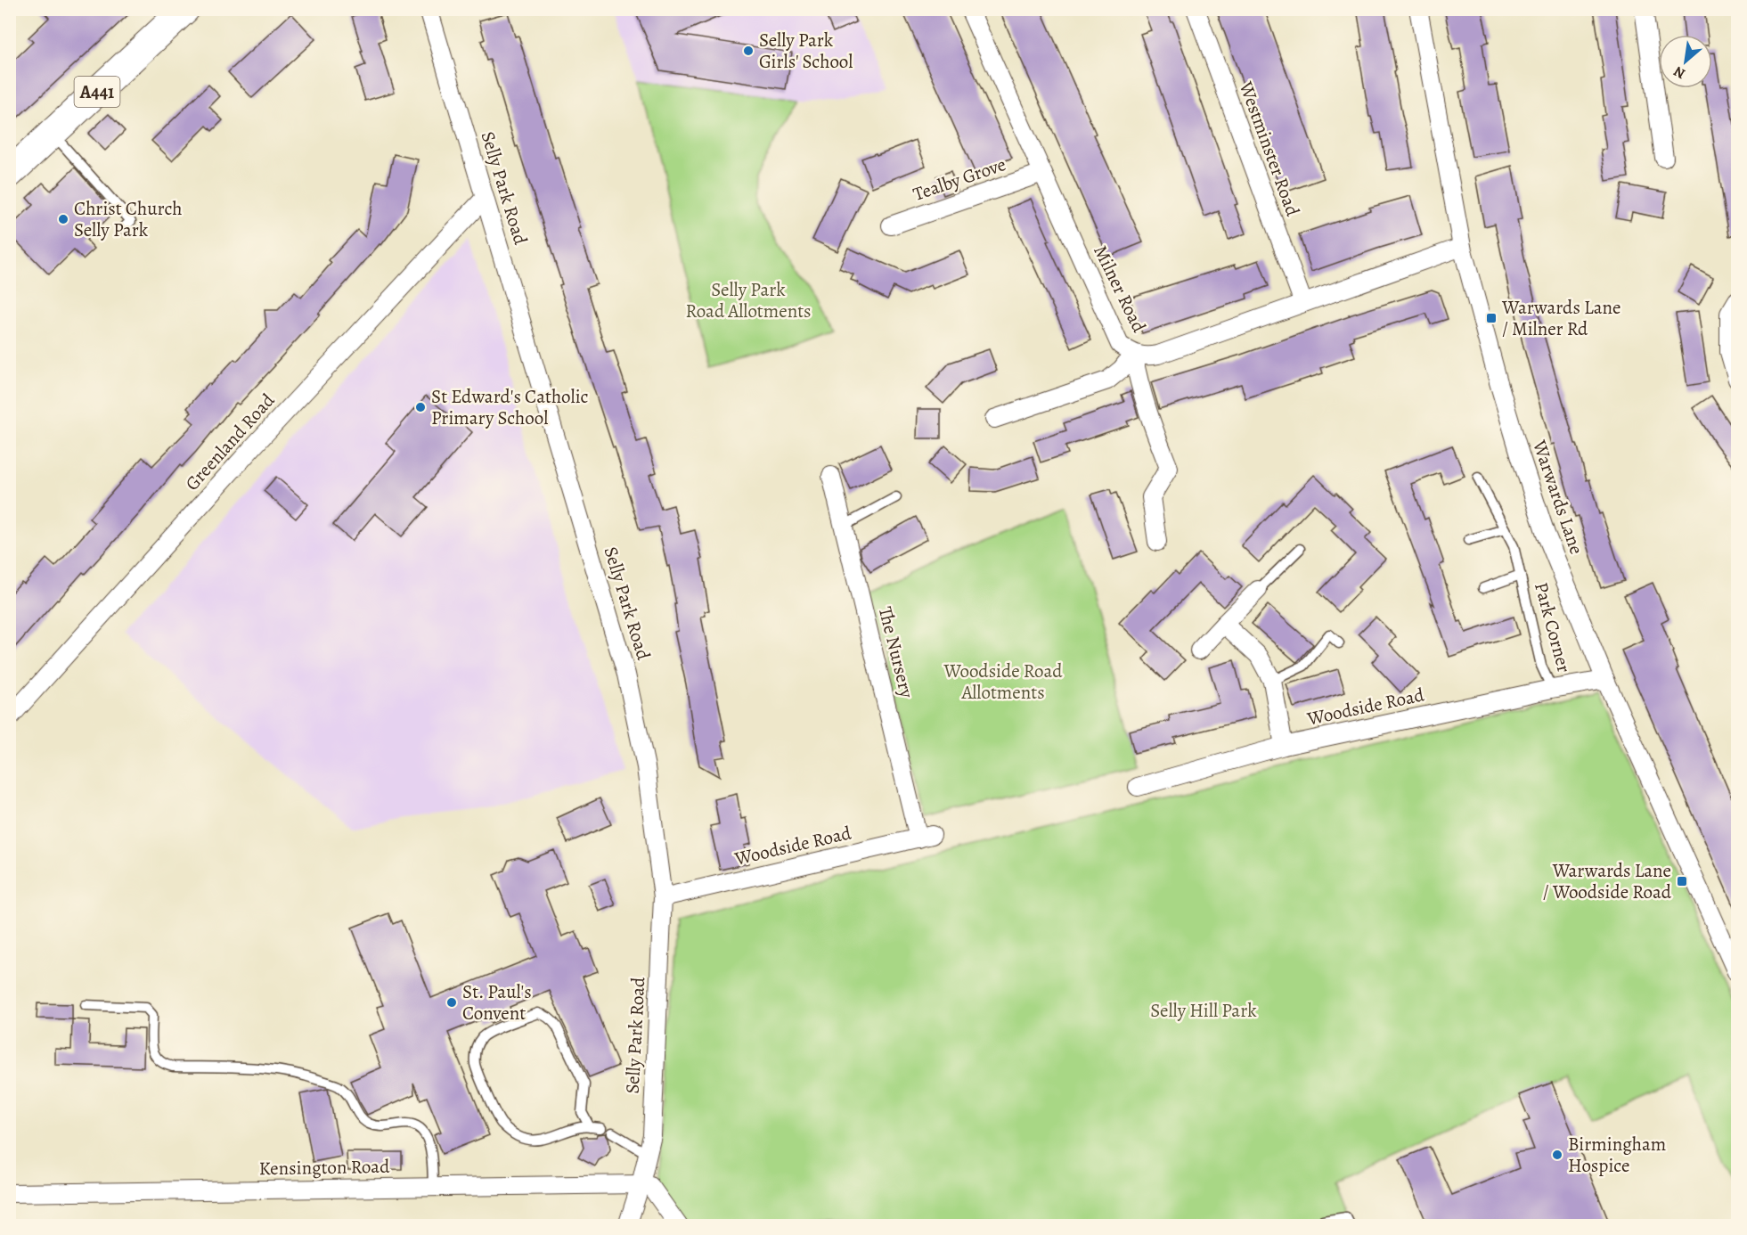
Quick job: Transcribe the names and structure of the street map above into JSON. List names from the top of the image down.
{
  "streets": {
    "main road": ["A441"],
    "street": [
      "Westminster Road",
      "Tealby Grove",
      "Selly Park Road",
      "Milner Road",
      "Greenland Road",
      "Warwards Lane",
      "The Nursery",
      "Woodside Road",
      "Kensington Road"
    ],
    "lane": ["Park Corner"]
  },
  "crossings": [
    ["Westminster Road", "Milner Road"],
    ["Tealby Grove", "Milner Road"],
    ["Selly Park Road", "Greenland Road"],
    ["Selly Park Road", "Woodside Road"],
    ["Selly Park Road", "Kensington Road"],
    ["Milner Road", "Warwards Lane"],
    ["Warwards Lane", "Woodside Road"],
    ["Park Corner", "Woodside Road"],
    ["The Nursery", "Woodside Road"]
  ],
  "parks": ["Selly Park Road Allotments", "Woodside Road Allotments", "Selly Hill Park"],
  "places": {
    "other": [
      "Selly Park Girls' School",
      "Christ Church Selly Park",
      "St Edward's Catholic Primary School",
      "St. Paul's Convent",
      "Birmingham Hospice"
    ],
    "transit": ["Warwards Lane / Milner Rd", "Warwards Lane / Woodside Road"]
  },
  "north": "bottom left"
}
